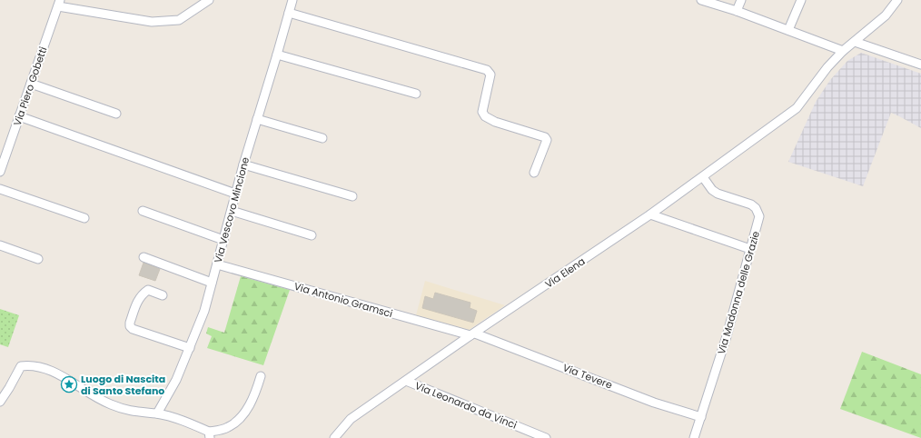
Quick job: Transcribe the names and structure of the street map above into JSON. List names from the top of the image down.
{
  "streets": {
    "street": [
      "Via Piero Gobetti",
      "Via Vescovo Mincione",
      "Via Elena",
      "Via Madonna delle Grazie",
      "Via Antonio Gramsci",
      "Via Tevere",
      "Via Leonardo da Vinci"
    ]
  },
  "crossings": [
    ["Via Vescovo Mincione", "Via Antonio Gramsci"],
    ["Via Elena", "Via Madonna delle Grazie"],
    ["Via Elena", "Via Antonio Gramsci"],
    ["Via Elena", "Via Tevere"],
    ["Via Elena", "Via Leonardo da Vinci"],
    ["Via Madonna delle Grazie", "Via Tevere"],
    ["Via Antonio Gramsci", "Via Tevere"]
  ],
  "places": {
    "place": ["Luogo di Nascita di Santo Stefano"]
  }
}
